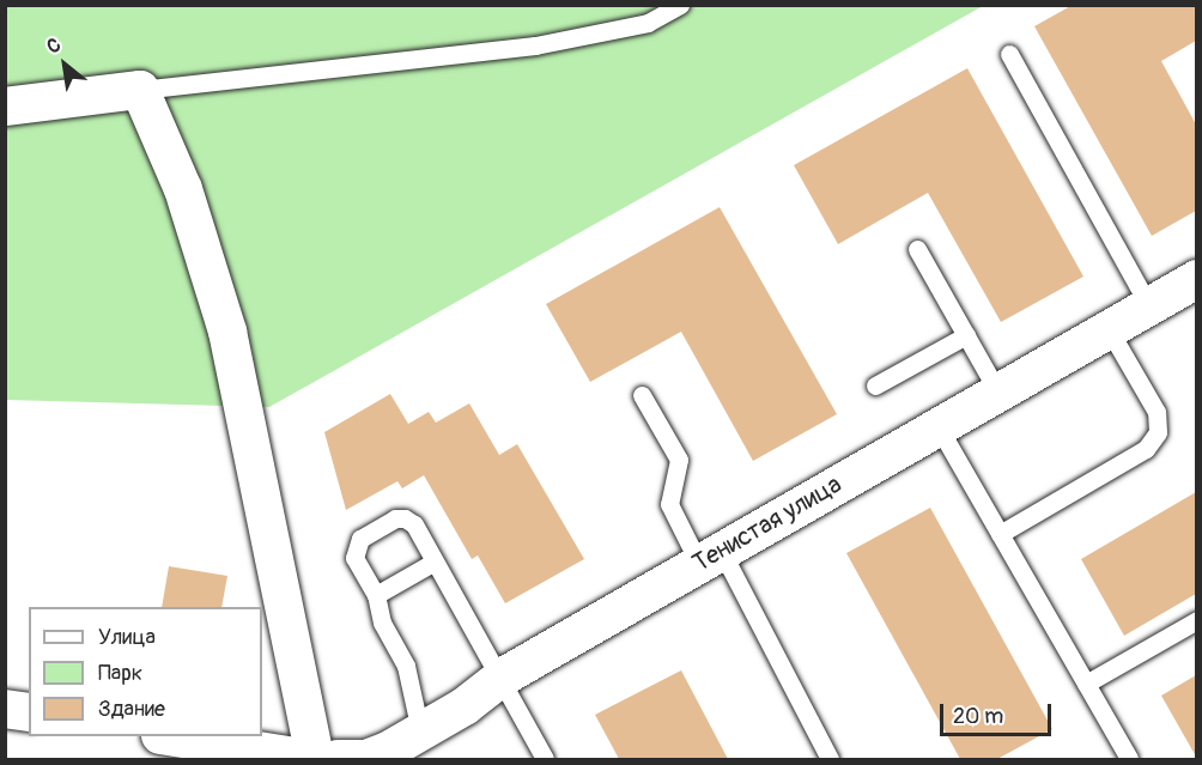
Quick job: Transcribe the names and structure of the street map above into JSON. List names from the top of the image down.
{
  "streets": {
    "street": ["Тенистая улица"]
  },
  "legend": ["Улица", "Парк", "Здание"],
  "scale_bar": "20 m",
  "north": "top left"
}
